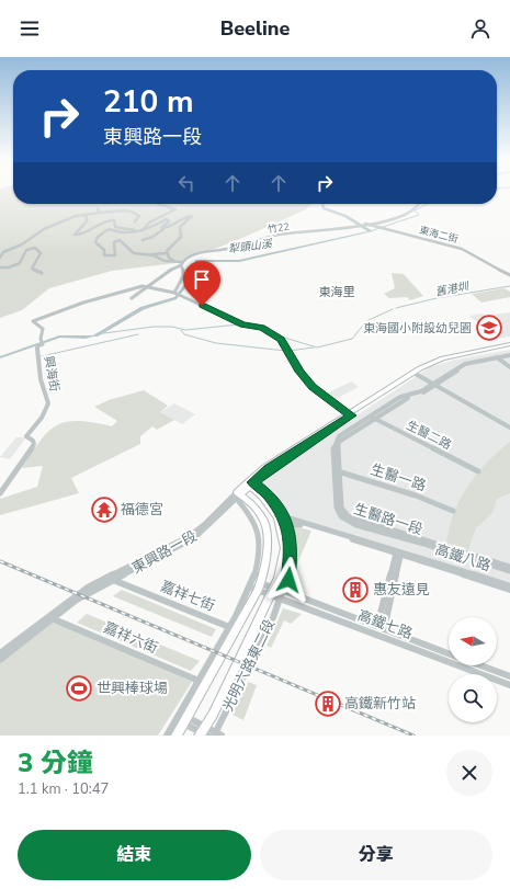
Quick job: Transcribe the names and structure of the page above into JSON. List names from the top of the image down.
{
  "streets": {
    "main road": ["東興路一段", "光明六路東二段"],
    "street": [
      "竹22",
      "東海二街",
      "興海街",
      "生醫二路",
      "生醫一路",
      "生醫路一段",
      "高鐵八路",
      "嘉祥七街",
      "高鐵七路",
      "嘉祥六街"
    ]
  },
  "crossings": [
    ["竹22", "東海二街"],
    ["竹22", "興海街"],
    ["生醫二路", "生醫路一段"],
    ["生醫一路", "生醫路一段"],
    ["東興路一段", "嘉祥七街"],
    ["東興路一段", "嘉祥六街"],
    ["東興路一段", "光明六路東二段"],
    ["高鐵八路", "光明六路東二段"],
    ["嘉祥七街", "光明六路東二段"],
    ["高鐵七路", "光明六路東二段"],
    ["嘉祥六街", "光明六路東二段"]
  ],
  "districts": ["東海里"],
  "water": ["犁頭山溪", "舊港圳"],
  "places": {
    "school or university": ["東海國小附設幼兒園"],
    "temple": ["福德宮"],
    "building": ["惠友遠見", "高鐵新竹站"],
    "sports": ["世興棒球場"]
  },
  "north": "left",
  "page": {
    "header": "Beeline",
    "turn": ["210 m", "東興路一段"],
    "heading": ["3 分鐘", "1.1 km · 10:47"],
    "buttons": ["結束", "分享"]
  }
}
